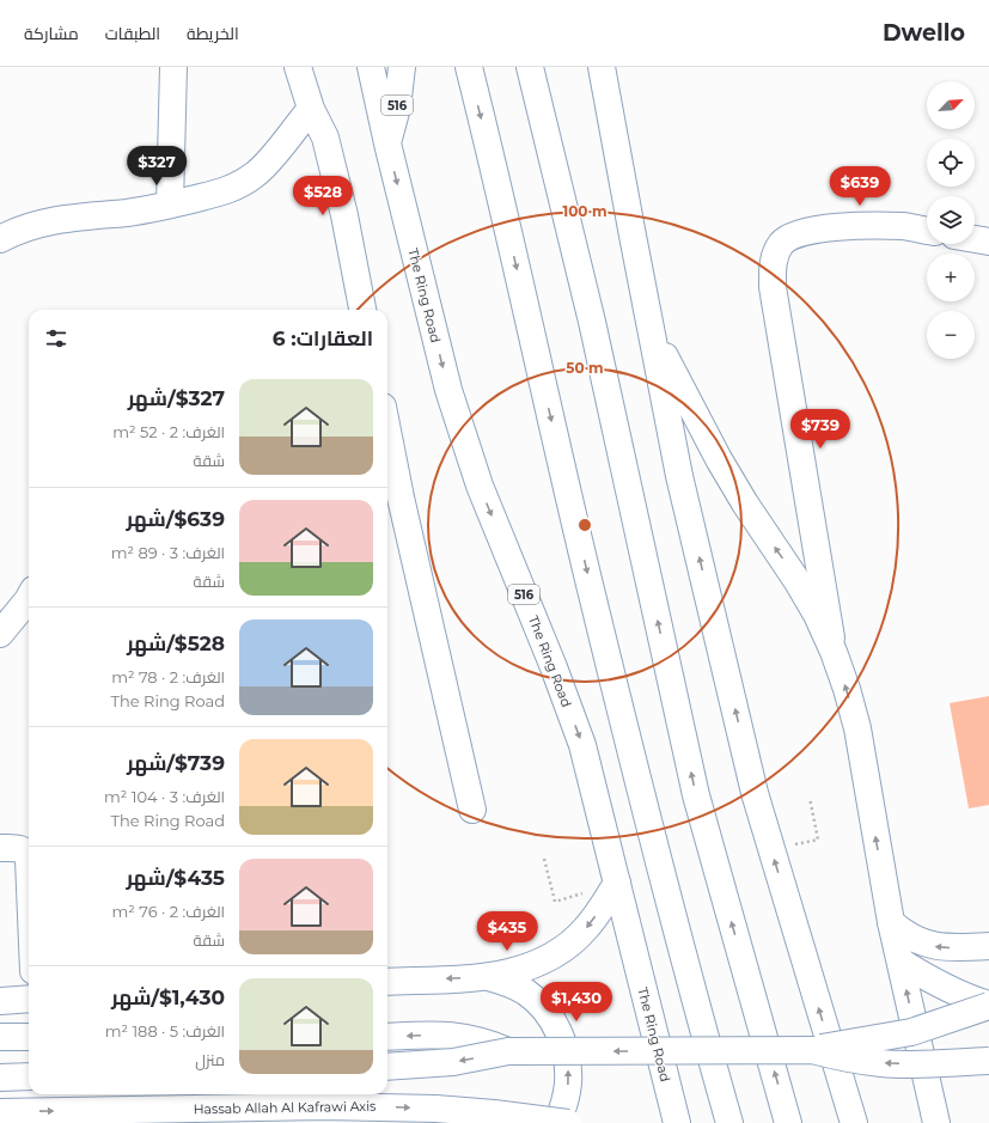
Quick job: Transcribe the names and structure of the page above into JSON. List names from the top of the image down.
{
  "streets": {
    "main road": ["516", "The Ring Road", "Hassab Allah Al Kafrawi Axis"]
  },
  "crossings": [
    ["516", "The Ring Road"]
  ],
  "north": "top right",
  "page": {
    "header": "Dwello",
    "nav": ["الخريطة", "الطبقات", "مشاركة"],
    "map_buttons": ["+", "−"],
    "price": [
      "$327",
      "$639",
      "$528",
      "$739",
      "$435",
      "$1,430"
    ],
    "heading": "العقارات: 6",
    "list": [
      {
        "name": "$327/شهر",
        "note": "الغرف: 2 · 52 m² · شقة"
      },
      {
        "name": "$639/شهر",
        "note": "الغرف: 3 · 89 m² · شقة"
      },
      {
        "name": "$528/شهر",
        "note": "الغرف: 2 · 78 m² · The Ring Road"
      },
      {
        "name": "$739/شهر",
        "note": "الغرف: 3 · 104 m² · The Ring Road"
      },
      {
        "name": "$435/شهر",
        "note": "الغرف: 2 · 76 m² · شقة"
      },
      {
        "name": "$1,430/شهر",
        "note": "الغرف: 5 · 188 m² · منزل"
      }
    ]
  },
  "rings": ["100 m", "50 m"]
}
